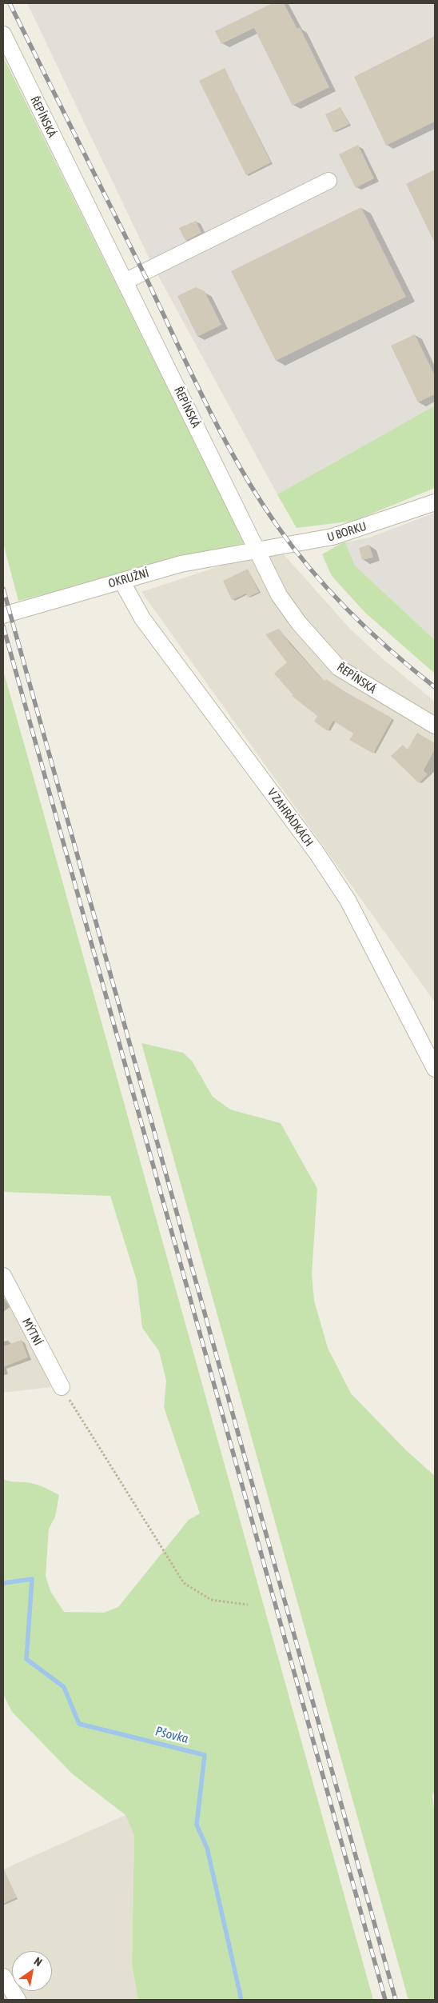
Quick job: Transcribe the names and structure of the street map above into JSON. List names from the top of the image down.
{
  "streets": {
    "street": [
      "ŘEPÍNSKÁ",
      "U BORKU",
      "OKRUŽNÍ",
      "V ZAHRÁDKÁCH",
      "MÝTNÍ"
    ]
  },
  "crossings": [
    ["ŘEPÍNSKÁ", "U BORKU"],
    ["ŘEPÍNSKÁ", "OKRUŽNÍ"],
    ["U BORKU", "OKRUŽNÍ"],
    ["OKRUŽNÍ", "V ZAHRÁDKÁCH"]
  ],
  "water": ["Pšovka"],
  "north": "top right"
}
